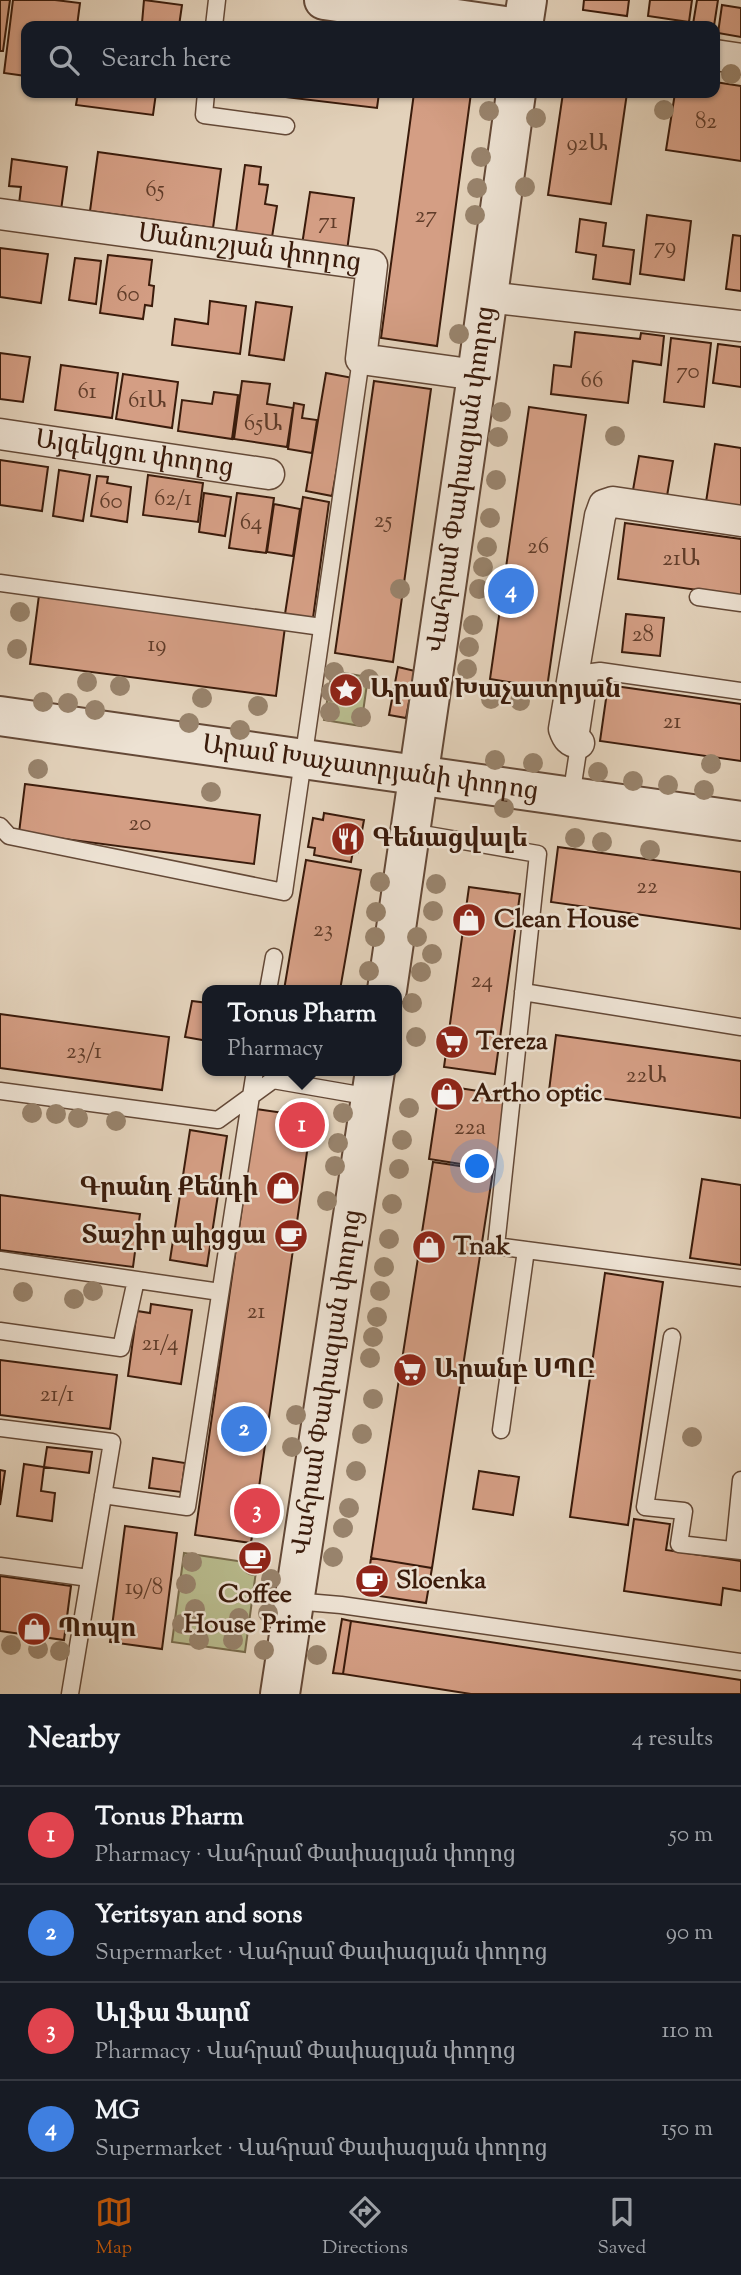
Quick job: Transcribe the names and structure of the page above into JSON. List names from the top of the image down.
{
  "streets": {
    "street": [
      "Մանուշյան փողոց",
      "Այգեկցու փողոց",
      "Վահրամ Փափազյան փողոց",
      "Արամ Խաչատրյանի փողոց"
    ]
  },
  "crossings": [
    ["Վահրամ Փափազյան փողոց", "Արամ Խաչատրյանի փողոց"]
  ],
  "places": {
    "place": ["Արամ Խաչատրյան"],
    "restaurant": ["Գենացվալե"],
    "shop": [
      "Clean House",
      "Artho optic",
      "Գրանդ Քենդի",
      "Tnak",
      "Պոպո"
    ],
    "supermarket": ["Tereza", "Արանբ ՍՊԸ"],
    "cafe": ["Տաշիր պիցցա", "Coffee House Prime", "Sloenka"]
  },
  "house_numbers": [
    "82",
    "92Ա",
    "65",
    "27",
    "71",
    "79",
    "60",
    "70",
    "66",
    "61",
    "61Ա",
    "65Ա",
    "62/1",
    "60",
    "25",
    "64",
    "26",
    "21Ա",
    "28",
    "19",
    "21",
    "20",
    "22",
    "23",
    "24",
    "23/1",
    "22Ա",
    "22a",
    "21",
    "21/4",
    "21/1",
    "19/8"
  ],
  "page": {
    "search": "Search here",
    "pins": [
      "4",
      "1",
      "2",
      "3"
    ],
    "popup": ["Tonus Pharm", "Pharmacy"],
    "heading": ["Nearby", "4 results"],
    "list": [
      {
        "mark": "1",
        "name": "Tonus Pharm",
        "note": "Pharmacy · Վահրամ Փափազյան փողոց",
        "value": "50 m"
      },
      {
        "mark": "2",
        "name": "Yeritsyan and sons",
        "note": "Supermarket · Վահրամ Փափազյան փողոց",
        "value": "90 m"
      },
      {
        "mark": "3",
        "name": "Ալֆա Ֆարմ",
        "note": "Pharmacy · Վահրամ Փափազյան փողոց",
        "value": "110 m"
      },
      {
        "mark": "4",
        "name": "MG",
        "note": "Supermarket · Վահրամ Փափազյան փողոց",
        "value": "150 m"
      }
    ],
    "nav": ["Map", "Directions", "Saved"]
  }
}
